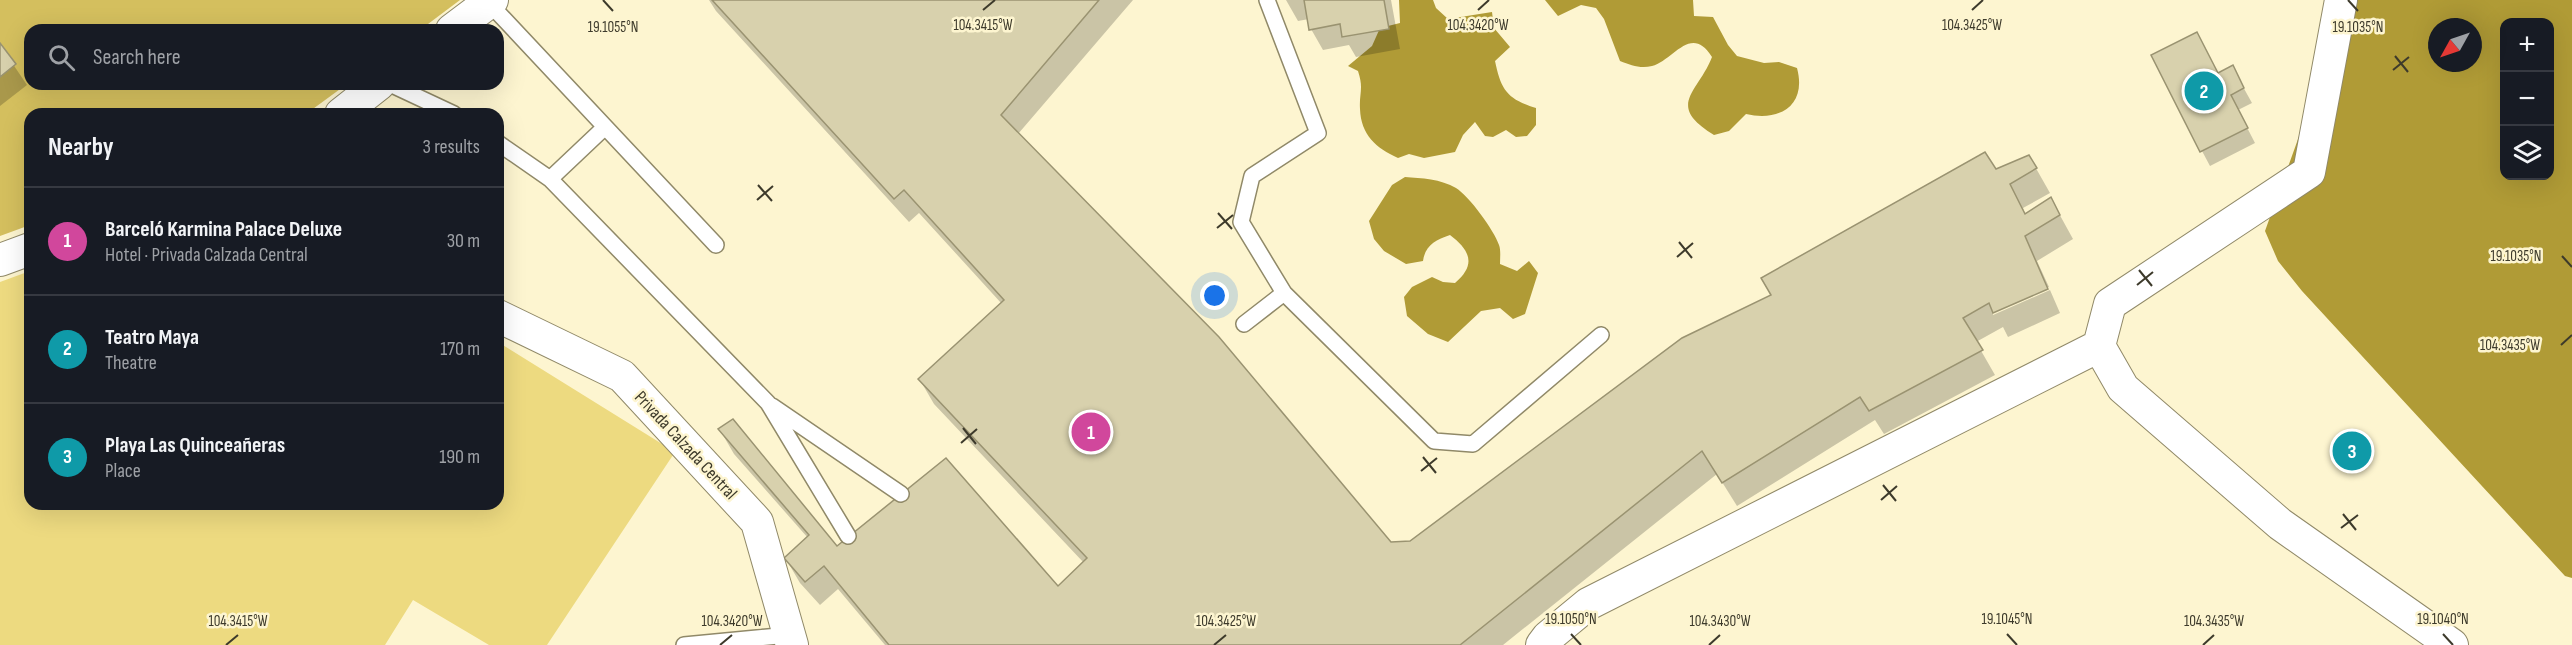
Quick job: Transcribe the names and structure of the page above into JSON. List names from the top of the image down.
{
  "streets": {
    "street": ["Privada Calzada Central"]
  },
  "north": "bottom left",
  "page": {
    "map_buttons": ["+", "−"],
    "search": "Search here",
    "pins": ["2", "1", "3"],
    "heading": ["Nearby", "3 results"],
    "list": [
      {
        "mark": "1",
        "name": "Barceló Karmina Palace Deluxe",
        "note": "Hotel · Privada Calzada Central",
        "value": "30 m"
      },
      {
        "mark": "2",
        "name": "Teatro Maya",
        "note": "Theatre",
        "value": "170 m"
      },
      {
        "mark": "3",
        "name": "Playa Las Quinceañeras",
        "note": "Place",
        "value": "190 m"
      }
    ]
  },
  "coordinates": [
    "104.3415°W",
    "104.3420°W",
    "104.3425°W",
    "19.1055°N",
    "19.1035°N",
    "104.3435°W",
    "19.1050°N",
    "19.1045°N",
    "19.1040°N",
    "104.3430°W"
  ]
}
